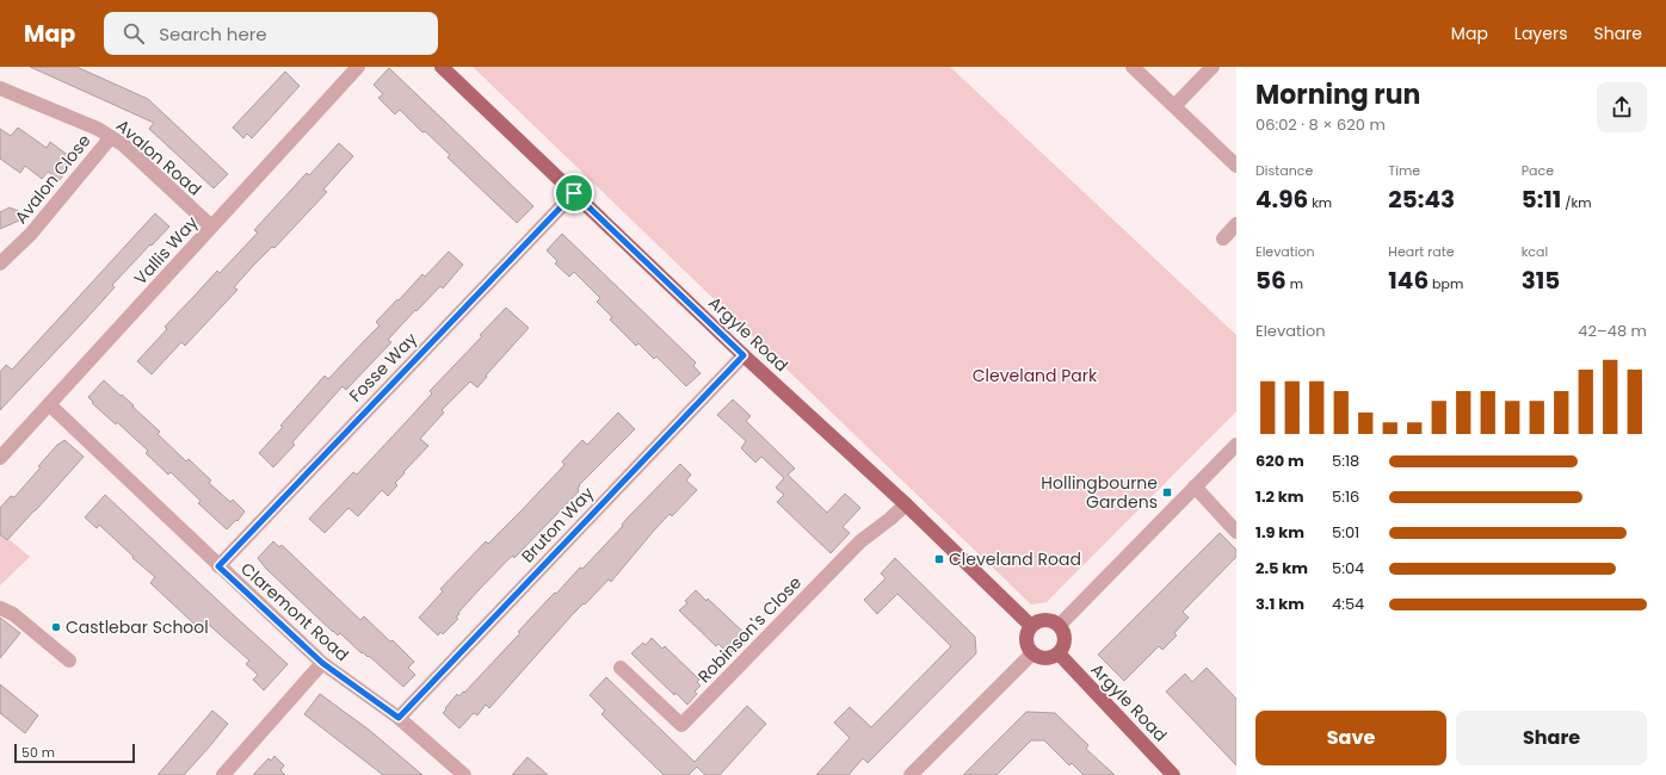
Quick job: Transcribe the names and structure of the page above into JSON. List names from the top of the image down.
{
  "streets": {
    "main road": ["Argyle Road"],
    "street": [
      "Avalon Road",
      "Avalon Close",
      "Vallis Way",
      "Fosse Way",
      "Bruton Way",
      "Claremont Road",
      "Robinson's Close"
    ]
  },
  "crossings": [
    ["Avalon Road", "Avalon Close"],
    ["Avalon Road", "Vallis Way"],
    ["Vallis Way", "Claremont Road"],
    ["Argyle Road", "Fosse Way"],
    ["Argyle Road", "Bruton Way"],
    ["Argyle Road", "Robinson's Close"],
    ["Fosse Way", "Claremont Road"],
    ["Bruton Way", "Claremont Road"]
  ],
  "parks": ["Cleveland Park"],
  "places": {
    "transit": ["Hollingbourne Gardens", "Cleveland Road"],
    "other": ["Castlebar School"]
  },
  "scale_bar": "50 m",
  "page": {
    "header": "Map",
    "search": "Search here",
    "nav": ["Map", "Layers", "Share"],
    "heading": ["Morning run", "06:02 · 8 × 620 m"],
    "stats": [
      ["Distance", "4.96 km"],
      ["Time", "25:43"],
      ["Pace", "5:11 /km"],
      ["Elevation", "56 m"],
      ["Heart rate", "146 bpm"],
      ["kcal", "315"]
    ],
    "chart": ["Elevation", "42–48 m"],
    "list": [
      {
        "name": "620 m",
        "note": "5:18"
      },
      {
        "name": "1.2 km",
        "note": "5:16"
      },
      {
        "name": "1.9 km",
        "note": "5:01"
      },
      {
        "name": "2.5 km",
        "note": "5:04"
      },
      {
        "name": "3.1 km",
        "note": "4:54"
      }
    ],
    "buttons": ["Save", "Share"],
    "scale": "50 m"
  }
}
